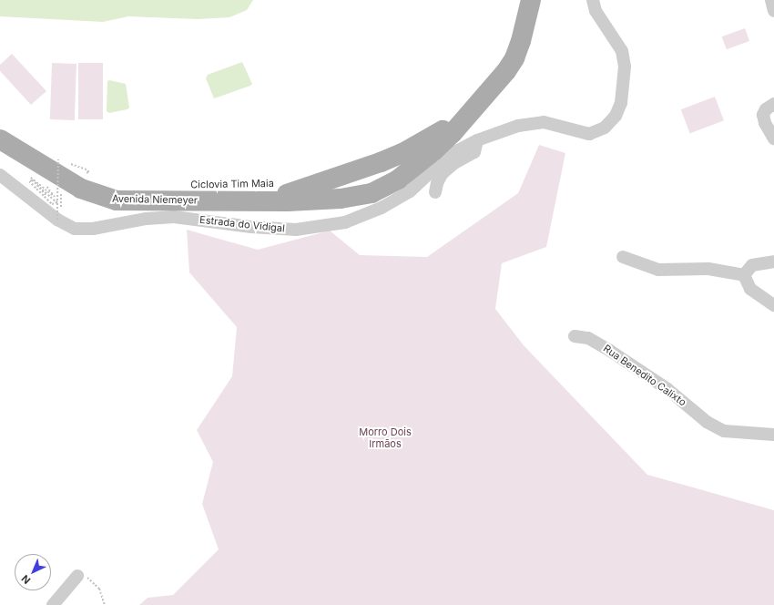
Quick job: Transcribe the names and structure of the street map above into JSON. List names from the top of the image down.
{
  "streets": {
    "main road": ["Avenida Niemeyer"],
    "street": ["Estrada do Vidigal", "Rua Benedito Calixto"]
  },
  "parks": ["Morro Dois Irmãos"],
  "north": "bottom left"
}
